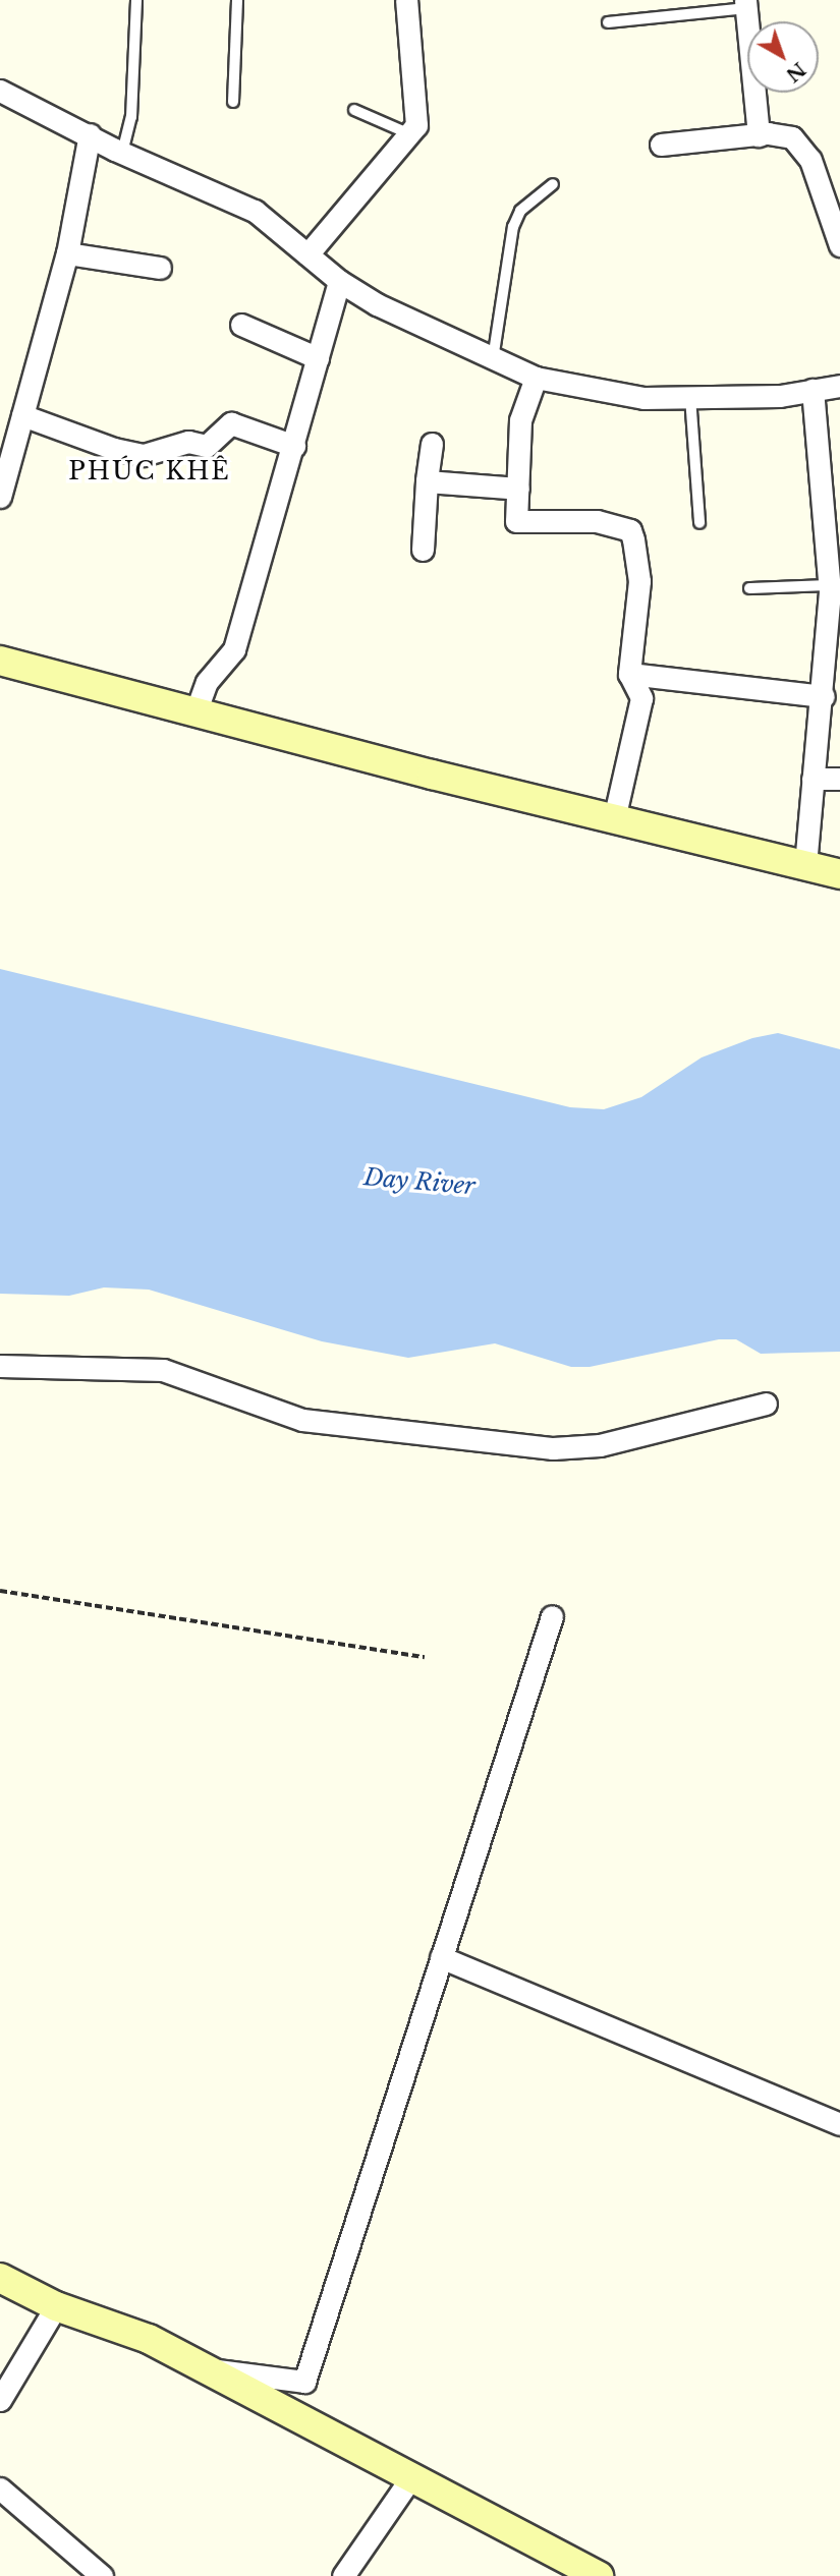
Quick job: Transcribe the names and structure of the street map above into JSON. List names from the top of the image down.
{
  "districts": ["PHÚC KHÊ"],
  "water": ["Day River"],
  "north": "bottom right"
}
